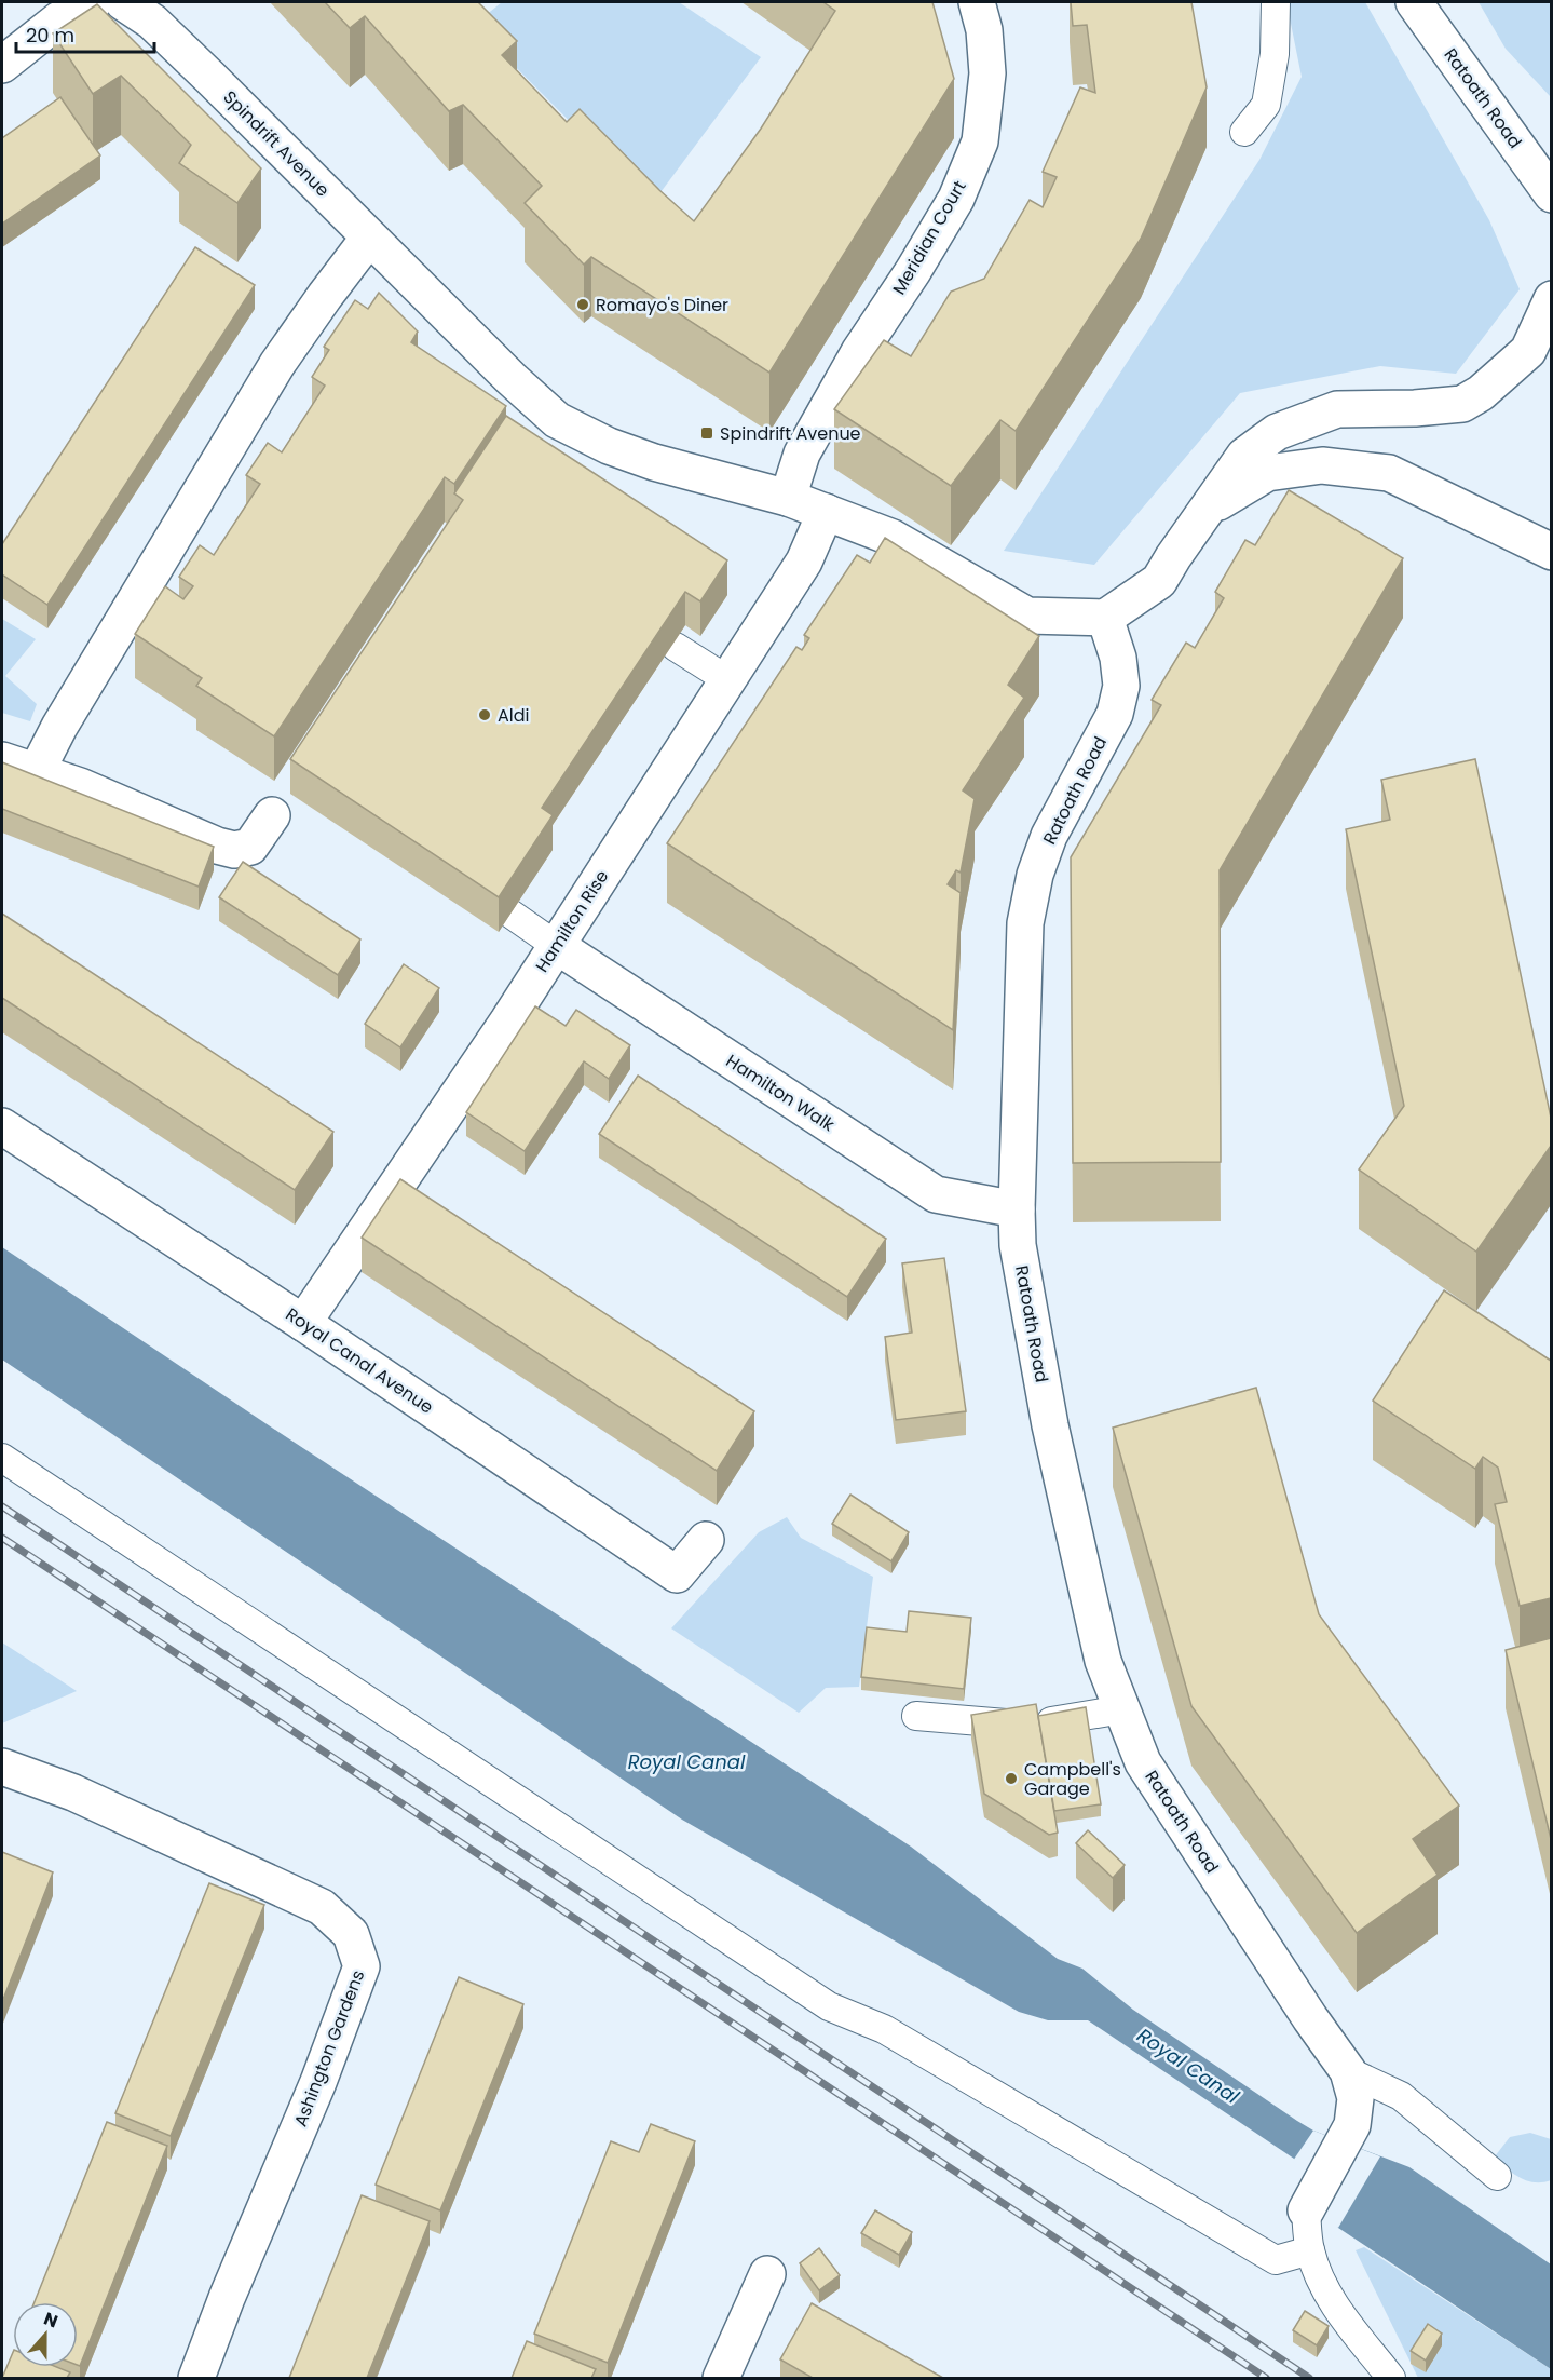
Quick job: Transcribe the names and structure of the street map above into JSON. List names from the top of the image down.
{
  "streets": {
    "street": [
      "Ratoath Road",
      "Spindrift Avenue",
      "Meridian Court",
      "Hamilton Rise",
      "Hamilton Walk",
      "Royal Canal Avenue",
      "Ashington Gardens"
    ]
  },
  "crossings": [
    ["Ratoath Road", "Spindrift Avenue"],
    ["Ratoath Road", "Hamilton Walk"],
    ["Spindrift Avenue", "Meridian Court"],
    ["Spindrift Avenue", "Hamilton Rise"],
    ["Hamilton Rise", "Hamilton Walk"],
    ["Hamilton Rise", "Royal Canal Avenue"]
  ],
  "water": ["Royal Canal"],
  "places": {
    "other": ["Romayo's Diner", "Aldi", "Campbell's Garage"],
    "transit": ["Spindrift Avenue"]
  },
  "scale_bar": "20 m",
  "north": "top"
}
